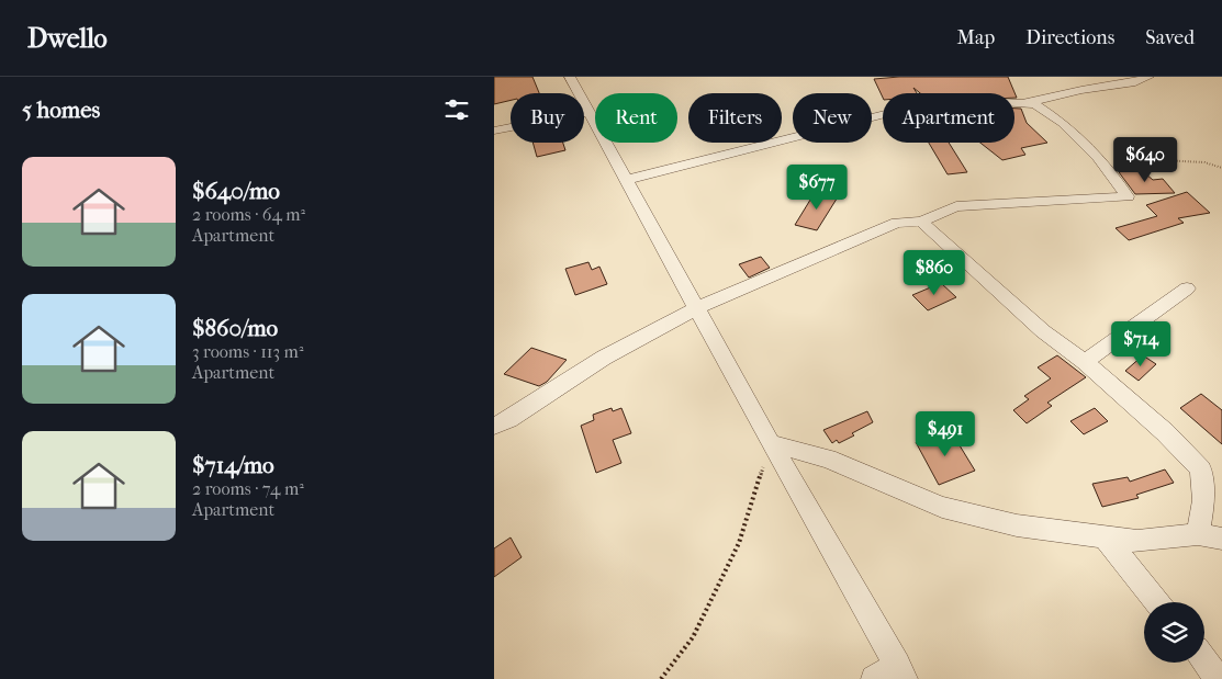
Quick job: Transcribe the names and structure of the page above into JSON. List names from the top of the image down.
{
  "page": {
    "header": "Dwello",
    "nav": ["Map", "Directions", "Saved"],
    "heading": "5 homes",
    "chip": [
      "Buy",
      "Rent",
      "Filters",
      "New",
      "Apartment"
    ],
    "price": [
      "$640",
      "$677",
      "$860",
      "$714",
      "$491"
    ],
    "list": [
      {
        "name": "$640/mo",
        "note": "2 rooms · 64 m² · Apartment"
      },
      {
        "name": "$860/mo",
        "note": "3 rooms · 113 m² · Apartment"
      },
      {
        "name": "$714/mo",
        "note": "2 rooms · 74 m² · Apartment"
      }
    ]
  }
}
